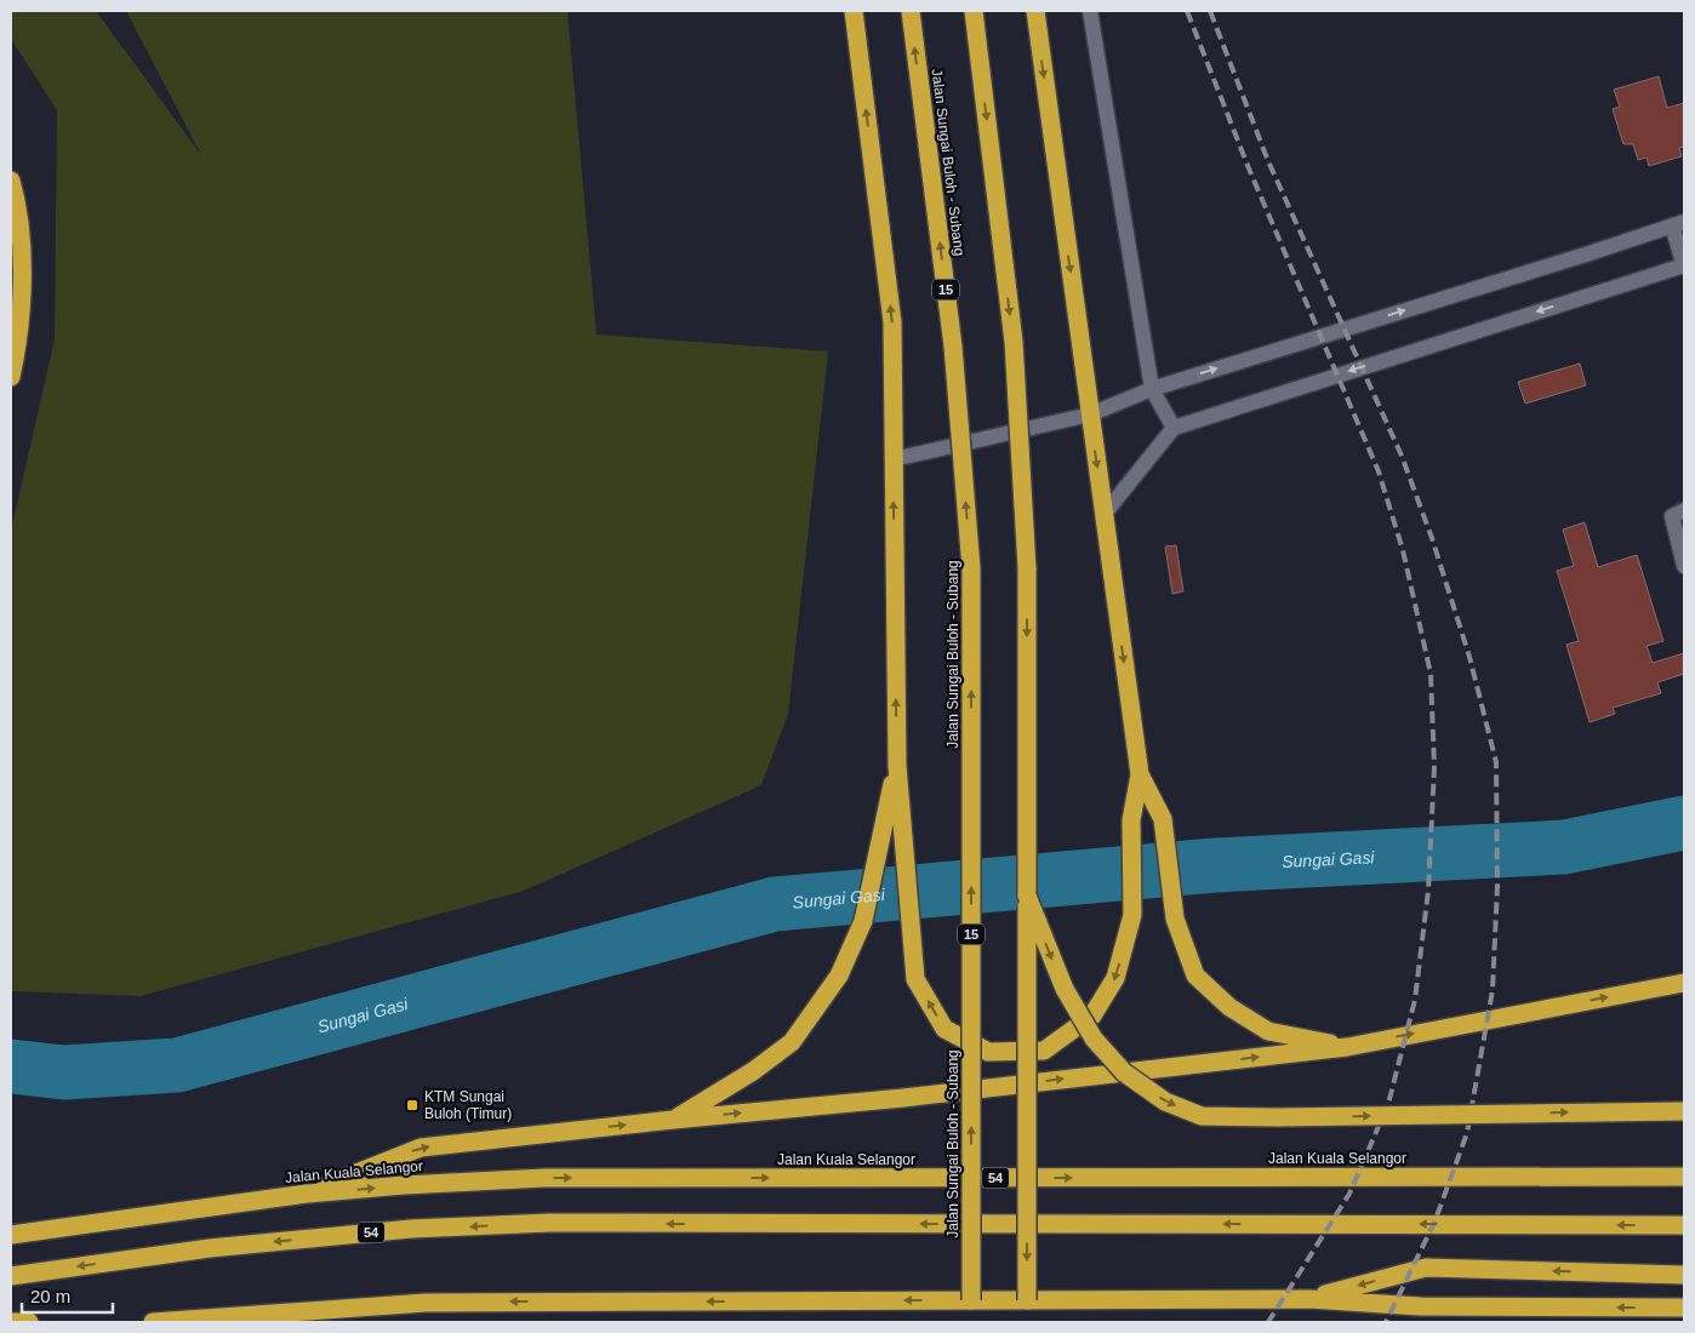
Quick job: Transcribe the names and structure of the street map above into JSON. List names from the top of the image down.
{
  "streets": {
    "highway": [
      "Jalan Sungai Buloh - Subang",
      "15",
      "Jalan Kuala Selangor",
      "54"
    ]
  },
  "water": ["Sungai Gasi"],
  "places": {
    "transit": ["KTM Sungai Buloh (Timur)"]
  },
  "scale_bar": "20 m"
}
